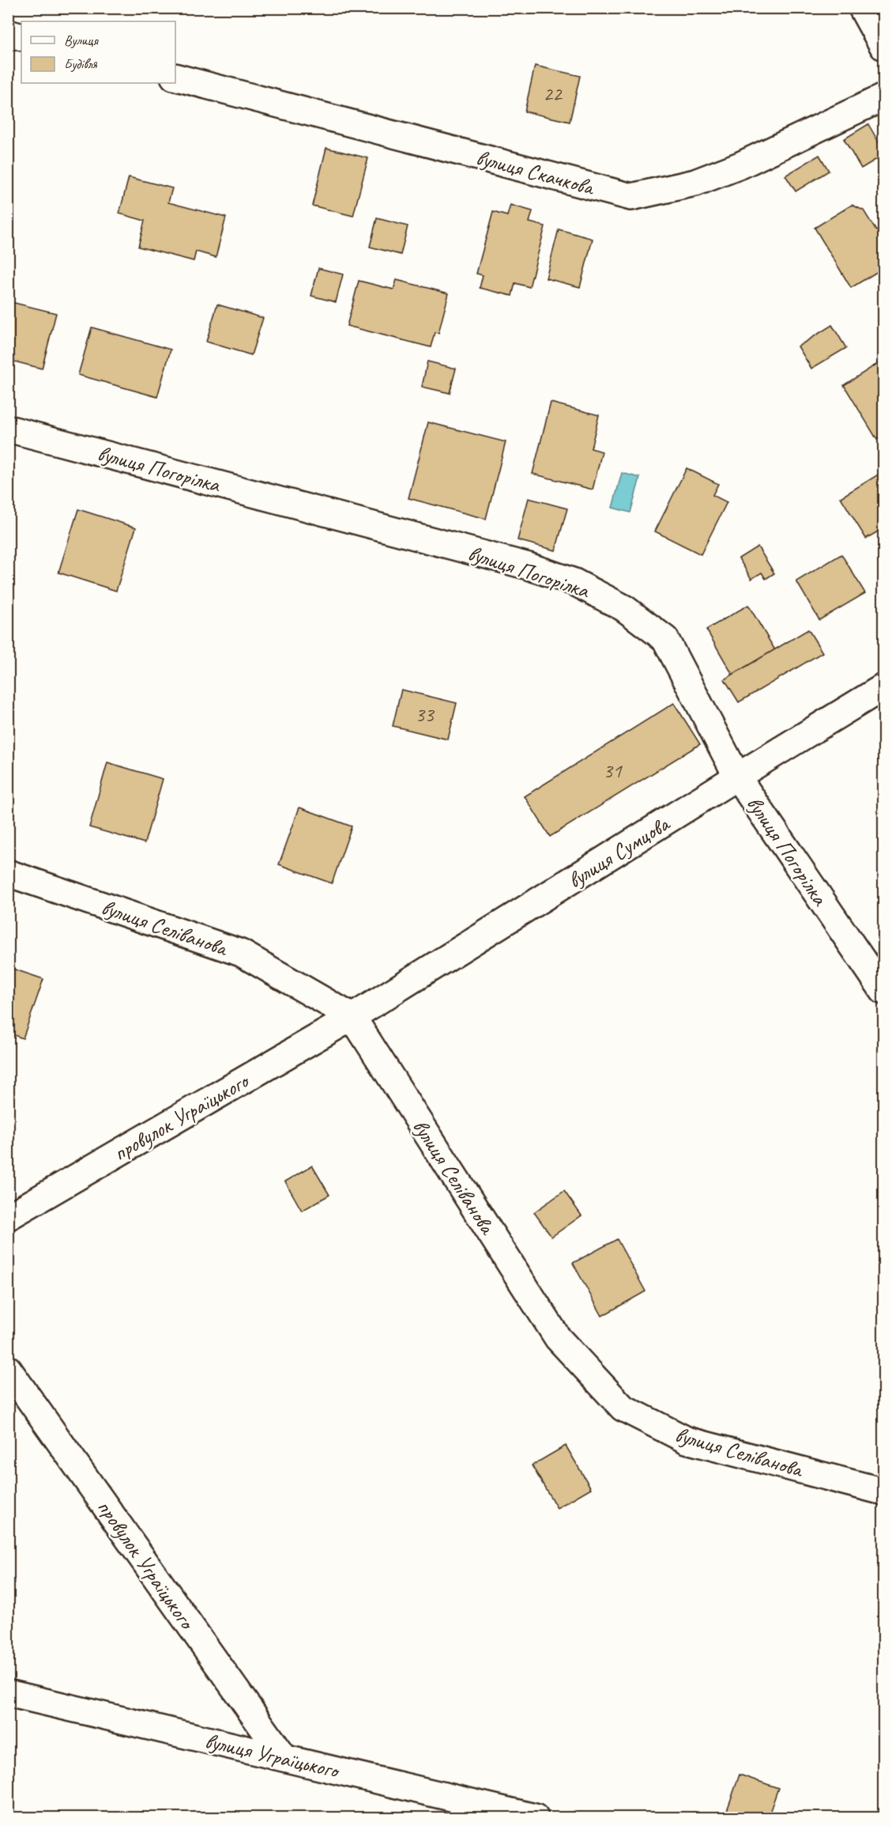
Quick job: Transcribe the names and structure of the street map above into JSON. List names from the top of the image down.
{
  "streets": {
    "street": [
      "вулиця Скачкова",
      "вулиця Погорілка",
      "вулиця Сумцова",
      "вулиця Селіванова",
      "провулок Уграїцького",
      "вулиця Уграїцького"
    ]
  },
  "crossings": [
    ["вулиця Погорілка", "вулиця Сумцова"],
    ["вулиця Сумцова", "вулиця Селіванова"],
    ["вулиця Сумцова", "провулок Уграїцького"],
    ["вулиця Селіванова", "провулок Уграїцького"],
    ["провулок Уграїцького", "вулиця Уграїцького"]
  ],
  "house_numbers": ["22", "33", "31"],
  "legend": ["Вулиця", "Будівля"]
}
